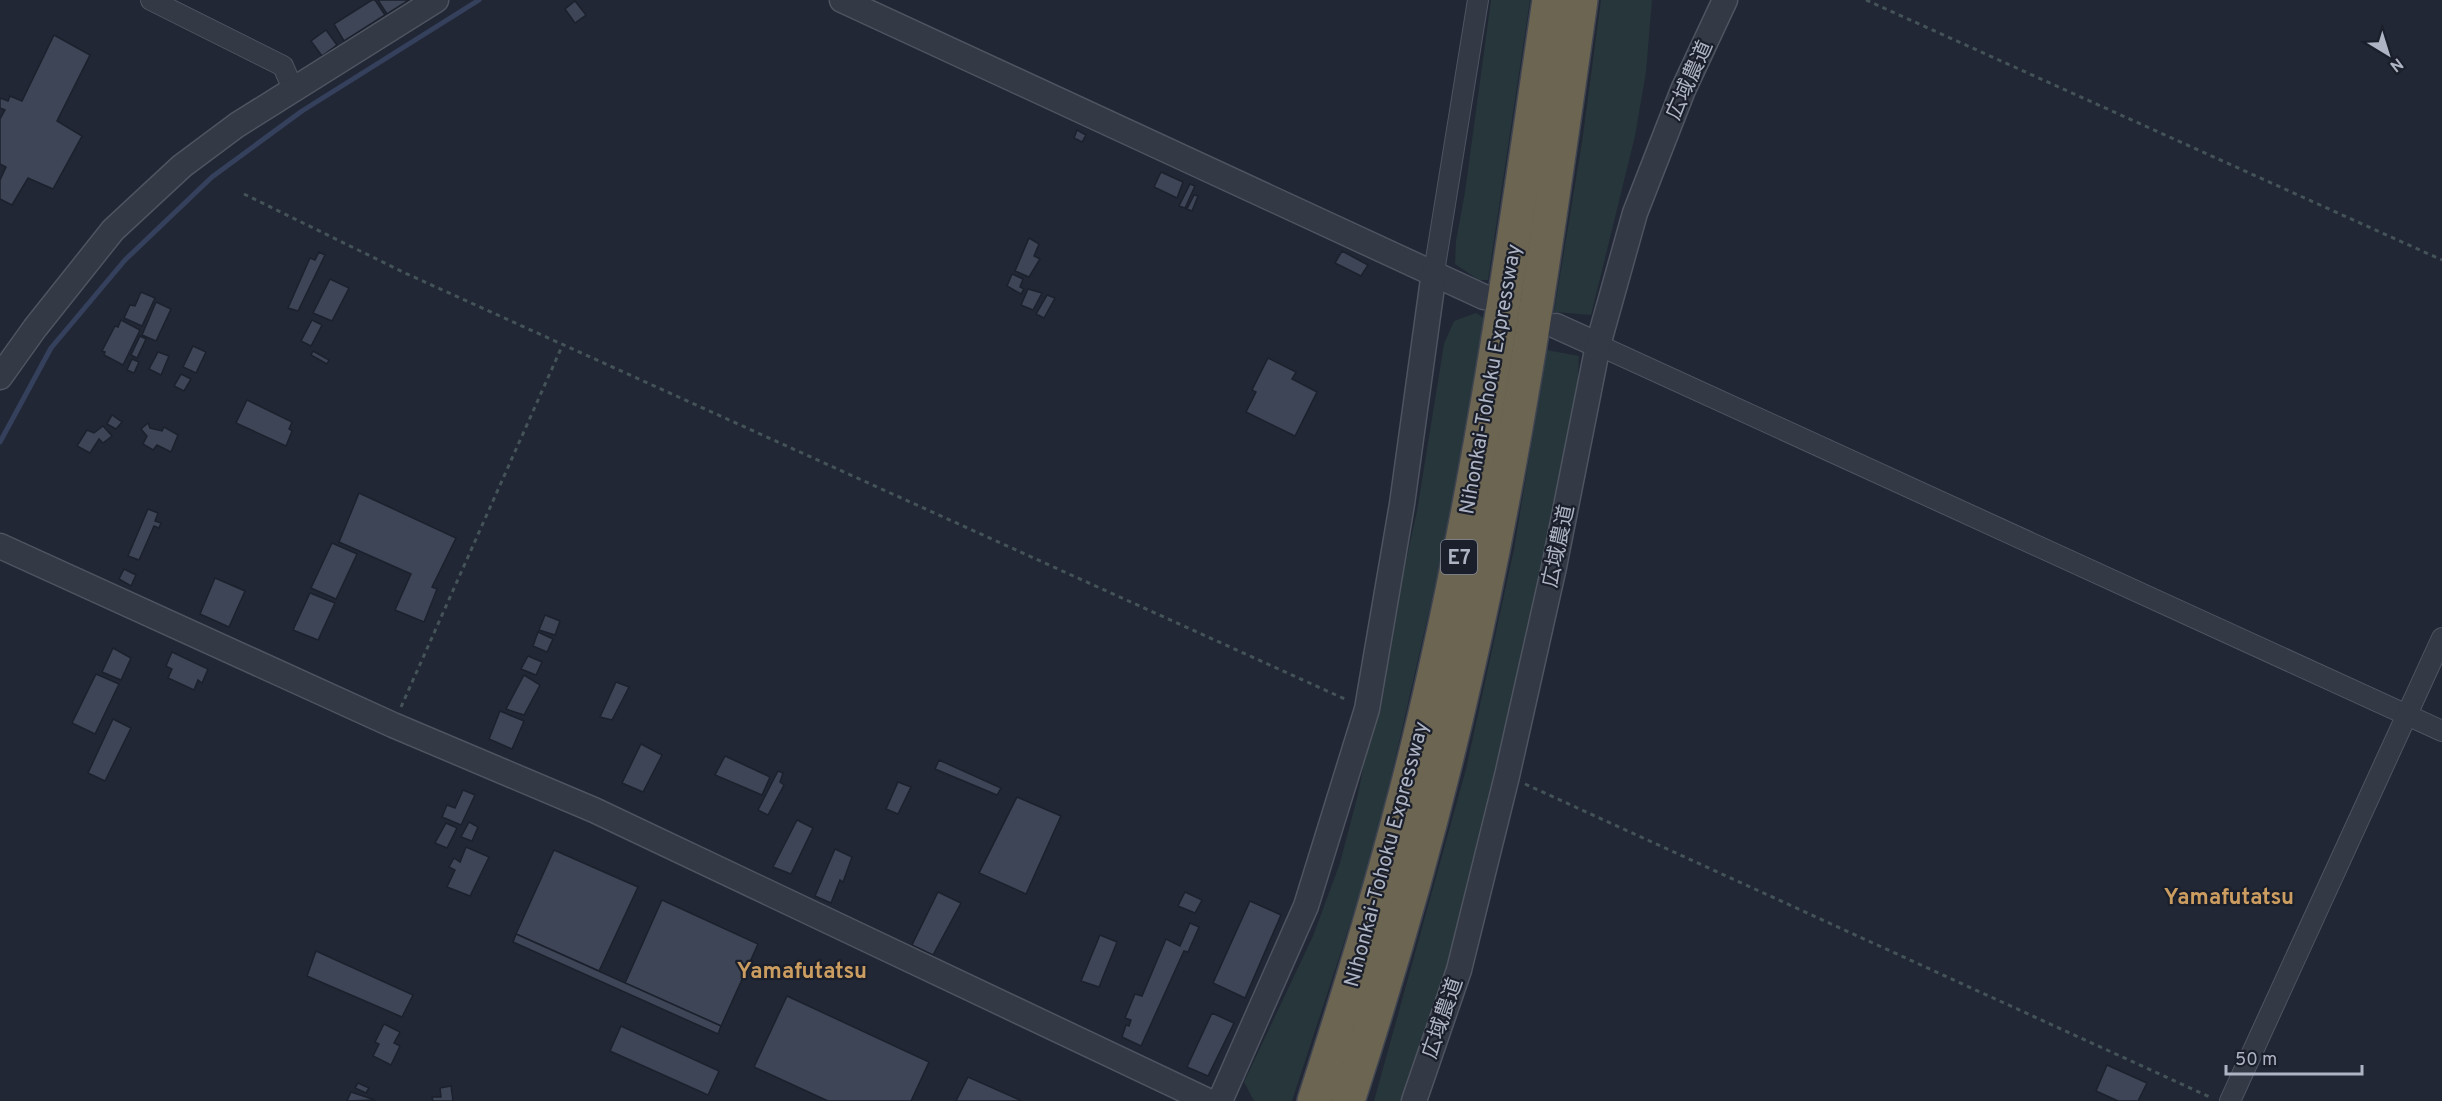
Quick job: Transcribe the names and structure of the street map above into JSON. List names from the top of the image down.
{
  "streets": {
    "highway": ["Nihonkai-Tohoku Expressway", "E7"],
    "street": ["広域農道"]
  },
  "districts": ["Yamafutatsu", "Yamafutatsu"],
  "scale_bar": "50 m",
  "north": "bottom right"
}
